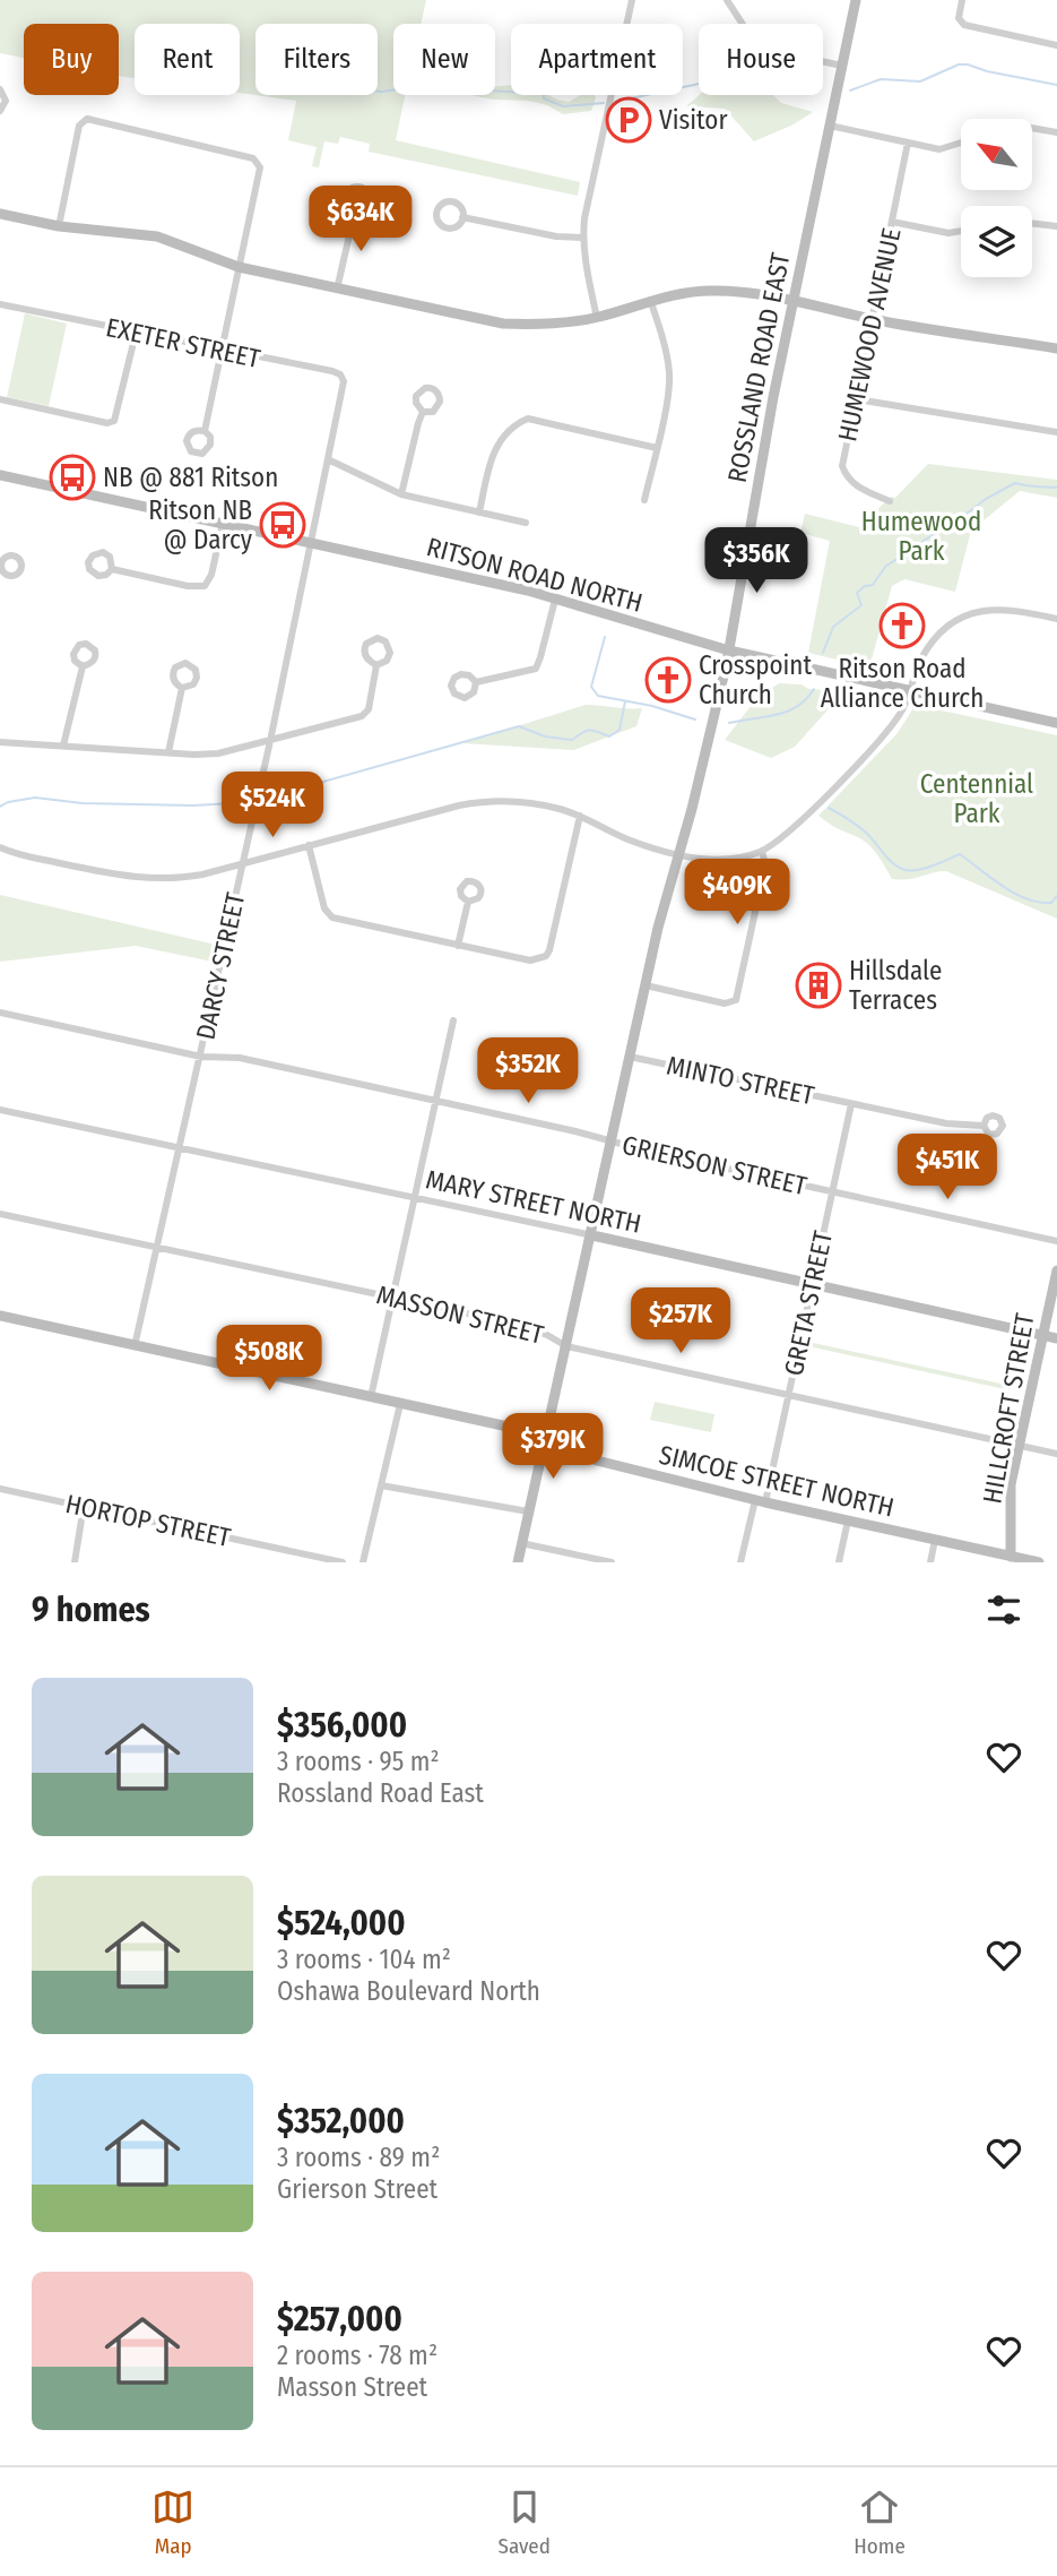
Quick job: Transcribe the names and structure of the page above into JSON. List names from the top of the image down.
{
  "streets": {
    "main road": [
      "ROSSLAND ROAD EAST",
      "RITSON ROAD NORTH",
      "MARY STREET NORTH",
      "HILLCROFT STREET",
      "SIMCOE STREET NORTH"
    ],
    "street": [
      "HUMEWOOD AVENUE",
      "EXETER STREET",
      "DARCY STREET",
      "MINTO STREET",
      "GRIERSON STREET",
      "GRETA STREET",
      "MASSON STREET",
      "HORTOP STREET"
    ]
  },
  "crossings": [
    ["EXETER STREET", "DARCY STREET"],
    ["ROSSLAND ROAD EAST", "RITSON ROAD NORTH"],
    ["ROSSLAND ROAD EAST", "MINTO STREET"],
    ["ROSSLAND ROAD EAST", "GRIERSON STREET"],
    ["ROSSLAND ROAD EAST", "MARY STREET NORTH"],
    ["ROSSLAND ROAD EAST", "MASSON STREET"],
    ["ROSSLAND ROAD EAST", "SIMCOE STREET NORTH"],
    ["RITSON ROAD NORTH", "DARCY STREET"],
    ["DARCY STREET", "GRIERSON STREET"],
    ["DARCY STREET", "MARY STREET NORTH"],
    ["DARCY STREET", "MASSON STREET"],
    ["DARCY STREET", "SIMCOE STREET NORTH"],
    ["MINTO STREET", "GRETA STREET"],
    ["GRIERSON STREET", "GRETA STREET"],
    ["MARY STREET NORTH", "GRETA STREET"],
    ["MARY STREET NORTH", "HILLCROFT STREET"],
    ["GRETA STREET", "MASSON STREET"],
    ["GRETA STREET", "SIMCOE STREET NORTH"],
    ["MASSON STREET", "HILLCROFT STREET"],
    ["HILLCROFT STREET", "SIMCOE STREET NORTH"]
  ],
  "parks": ["Humewood Park", "Centennial Park"],
  "places": {
    "parking": ["Visitor"],
    "bus stop": ["NB @ 881 Ritson", "Ritson NB @ Darcy"],
    "church": ["Ritson Road Alliance Church", "Crosspoint Church"],
    "building": ["Hillsdale Terraces"]
  },
  "north": "top left",
  "page": {
    "chip": [
      "Buy",
      "Rent",
      "Filters",
      "New",
      "Apartment",
      "House"
    ],
    "price": [
      "$634K",
      "$356K",
      "$524K",
      "$409K",
      "$352K",
      "$451K",
      "$257K",
      "$508K",
      "$379K"
    ],
    "heading": "9 homes",
    "list": [
      {
        "name": "$356,000",
        "note": "3 rooms · 95 m² · Rossland Road East"
      },
      {
        "name": "$524,000",
        "note": "3 rooms · 104 m² · Oshawa Boulevard North"
      },
      {
        "name": "$352,000",
        "note": "3 rooms · 89 m² · Grierson Street"
      },
      {
        "name": "$257,000",
        "note": "2 rooms · 78 m² · Masson Street"
      }
    ],
    "tabs": ["Map", "Saved", "Home"]
  }
}
